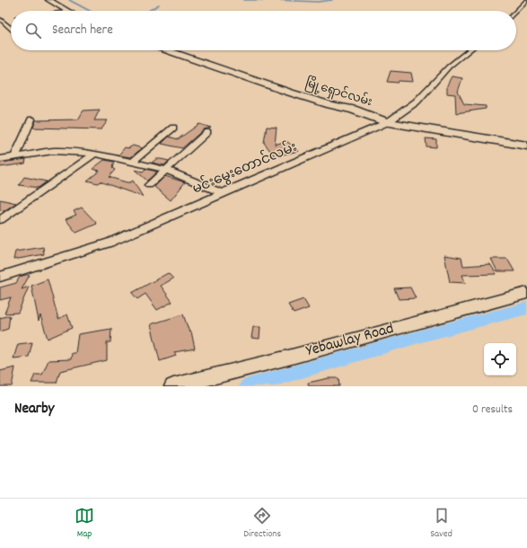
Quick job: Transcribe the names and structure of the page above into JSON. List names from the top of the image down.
{
  "streets": {
    "main road": ["မြို့ရှောင်လမ်း"],
    "street": ["မင်းမွေးတောင်လမ်း", "Yebawlay Road"]
  },
  "crossings": [
    ["မြို့ရှောင်လမ်း", "မင်းမွေးတောင်လမ်း"]
  ],
  "page": {
    "search": "Search here",
    "heading": ["Nearby", "0 results"],
    "nav": ["Map", "Directions", "Saved"]
  }
}
